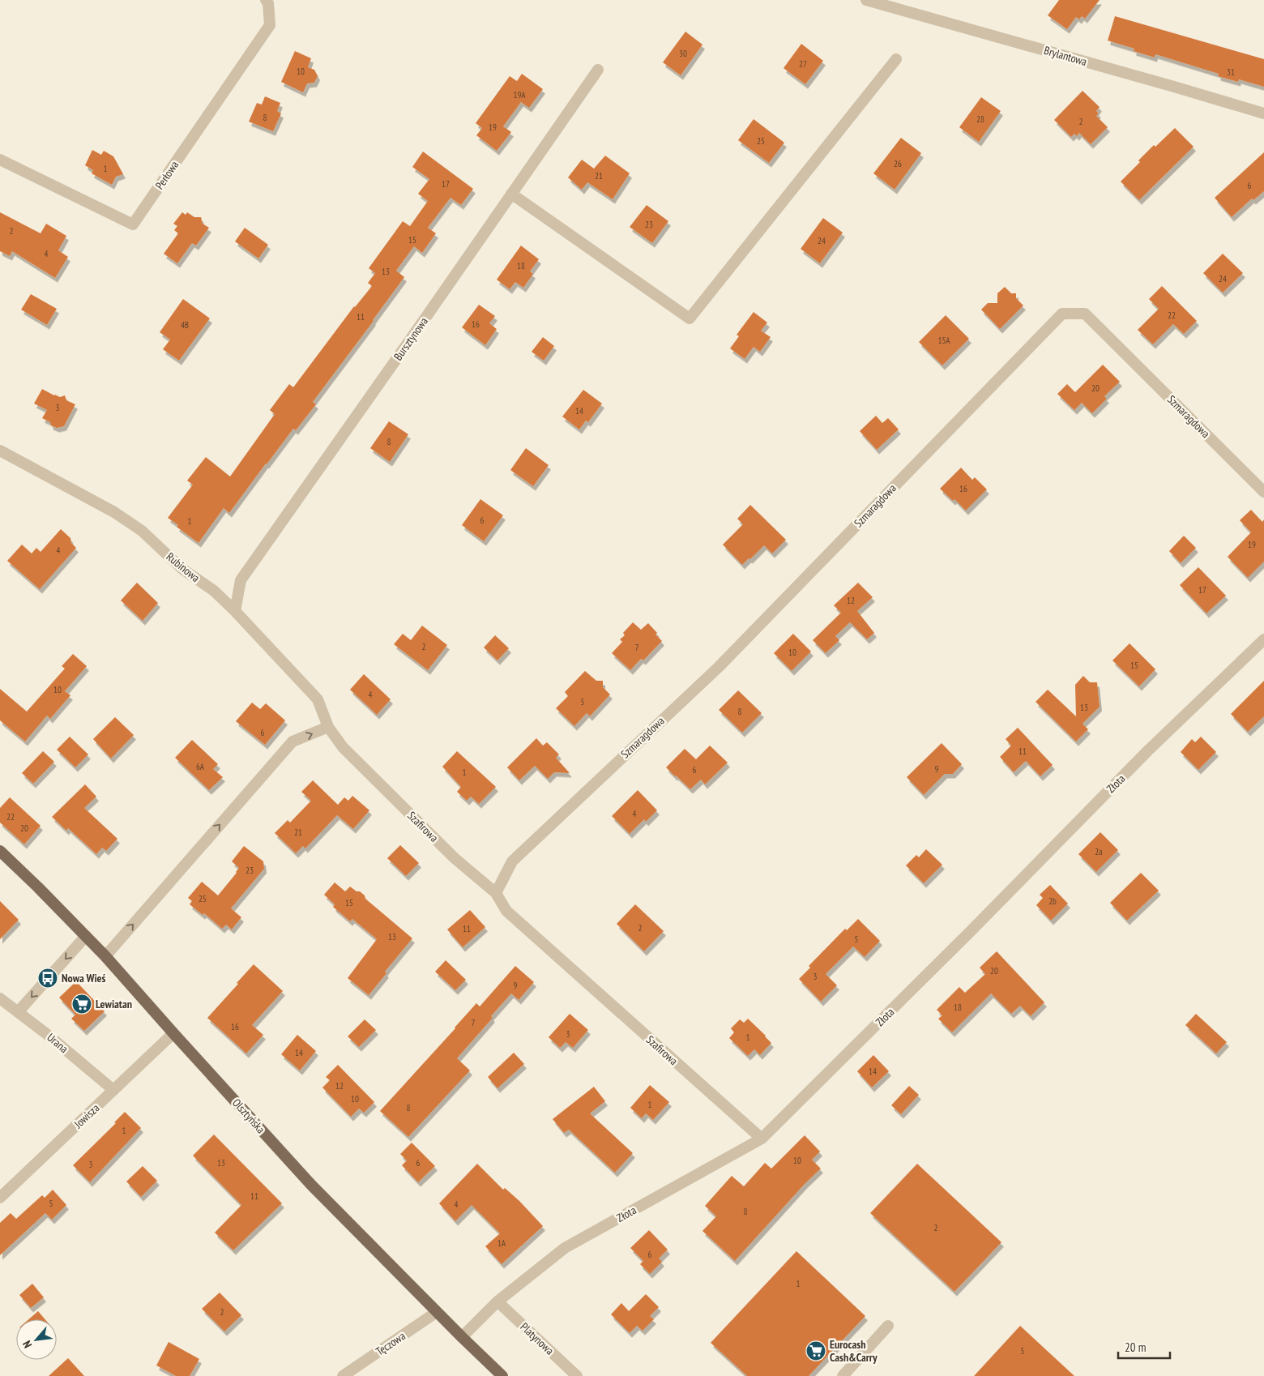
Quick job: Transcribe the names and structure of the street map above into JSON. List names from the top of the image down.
{
  "streets": {
    "main road": ["Olsztyńska"],
    "street": [
      "Brylantowa",
      "Perłowa",
      "Bursztynowa",
      "Szmaragdowa",
      "Rubinowa",
      "Złota",
      "Szafirowa",
      "Urana",
      "Jowisza",
      "Platynowa",
      "Tęczowa"
    ]
  },
  "crossings": [
    ["Bursztynowa", "Rubinowa"],
    ["Szmaragdowa", "Szafirowa"],
    ["Rubinowa", "Szafirowa"],
    ["Złota", "Szafirowa"],
    ["Złota", "Olsztyńska"],
    ["Złota", "Platynowa"],
    ["Urana", "Jowisza"],
    ["Jowisza", "Olsztyńska"],
    ["Olsztyńska", "Tęczowa"]
  ],
  "places": {
    "bus stop": ["Nowa Wieś"],
    "supermarket": ["Lewiatan", "Eurocash Cash&Carry"]
  },
  "house_numbers": [
    "30",
    "27",
    "10",
    "31",
    "19A",
    "8",
    "28",
    "2",
    "19",
    "25",
    "26",
    "1",
    "21",
    "17",
    "6",
    "23",
    "2",
    "15",
    "24",
    "4",
    "18",
    "13",
    "24",
    "22",
    "11",
    "16",
    "4B",
    "15A",
    "20",
    "3",
    "14",
    "8",
    "16",
    "6",
    "1",
    "19",
    "4",
    "17",
    "12",
    "2",
    "7",
    "10",
    "15",
    "10",
    "4",
    "5",
    "13",
    "8",
    "6",
    "11",
    "6A",
    "9",
    "6",
    "1",
    "4",
    "22",
    "20",
    "21",
    "2a",
    "23",
    "25",
    "2b",
    "15",
    "2",
    "11",
    "13",
    "5",
    "20",
    "3",
    "9",
    "18",
    "7",
    "16",
    "3",
    "1",
    "14",
    "14",
    "12",
    "10",
    "1",
    "8",
    "1",
    "10",
    "13",
    "6",
    "3",
    "11",
    "5",
    "4",
    "8",
    "2",
    "1A",
    "6",
    "1",
    "2",
    "5"
  ],
  "scale_bar": "20 m",
  "north": "bottom left"
}
